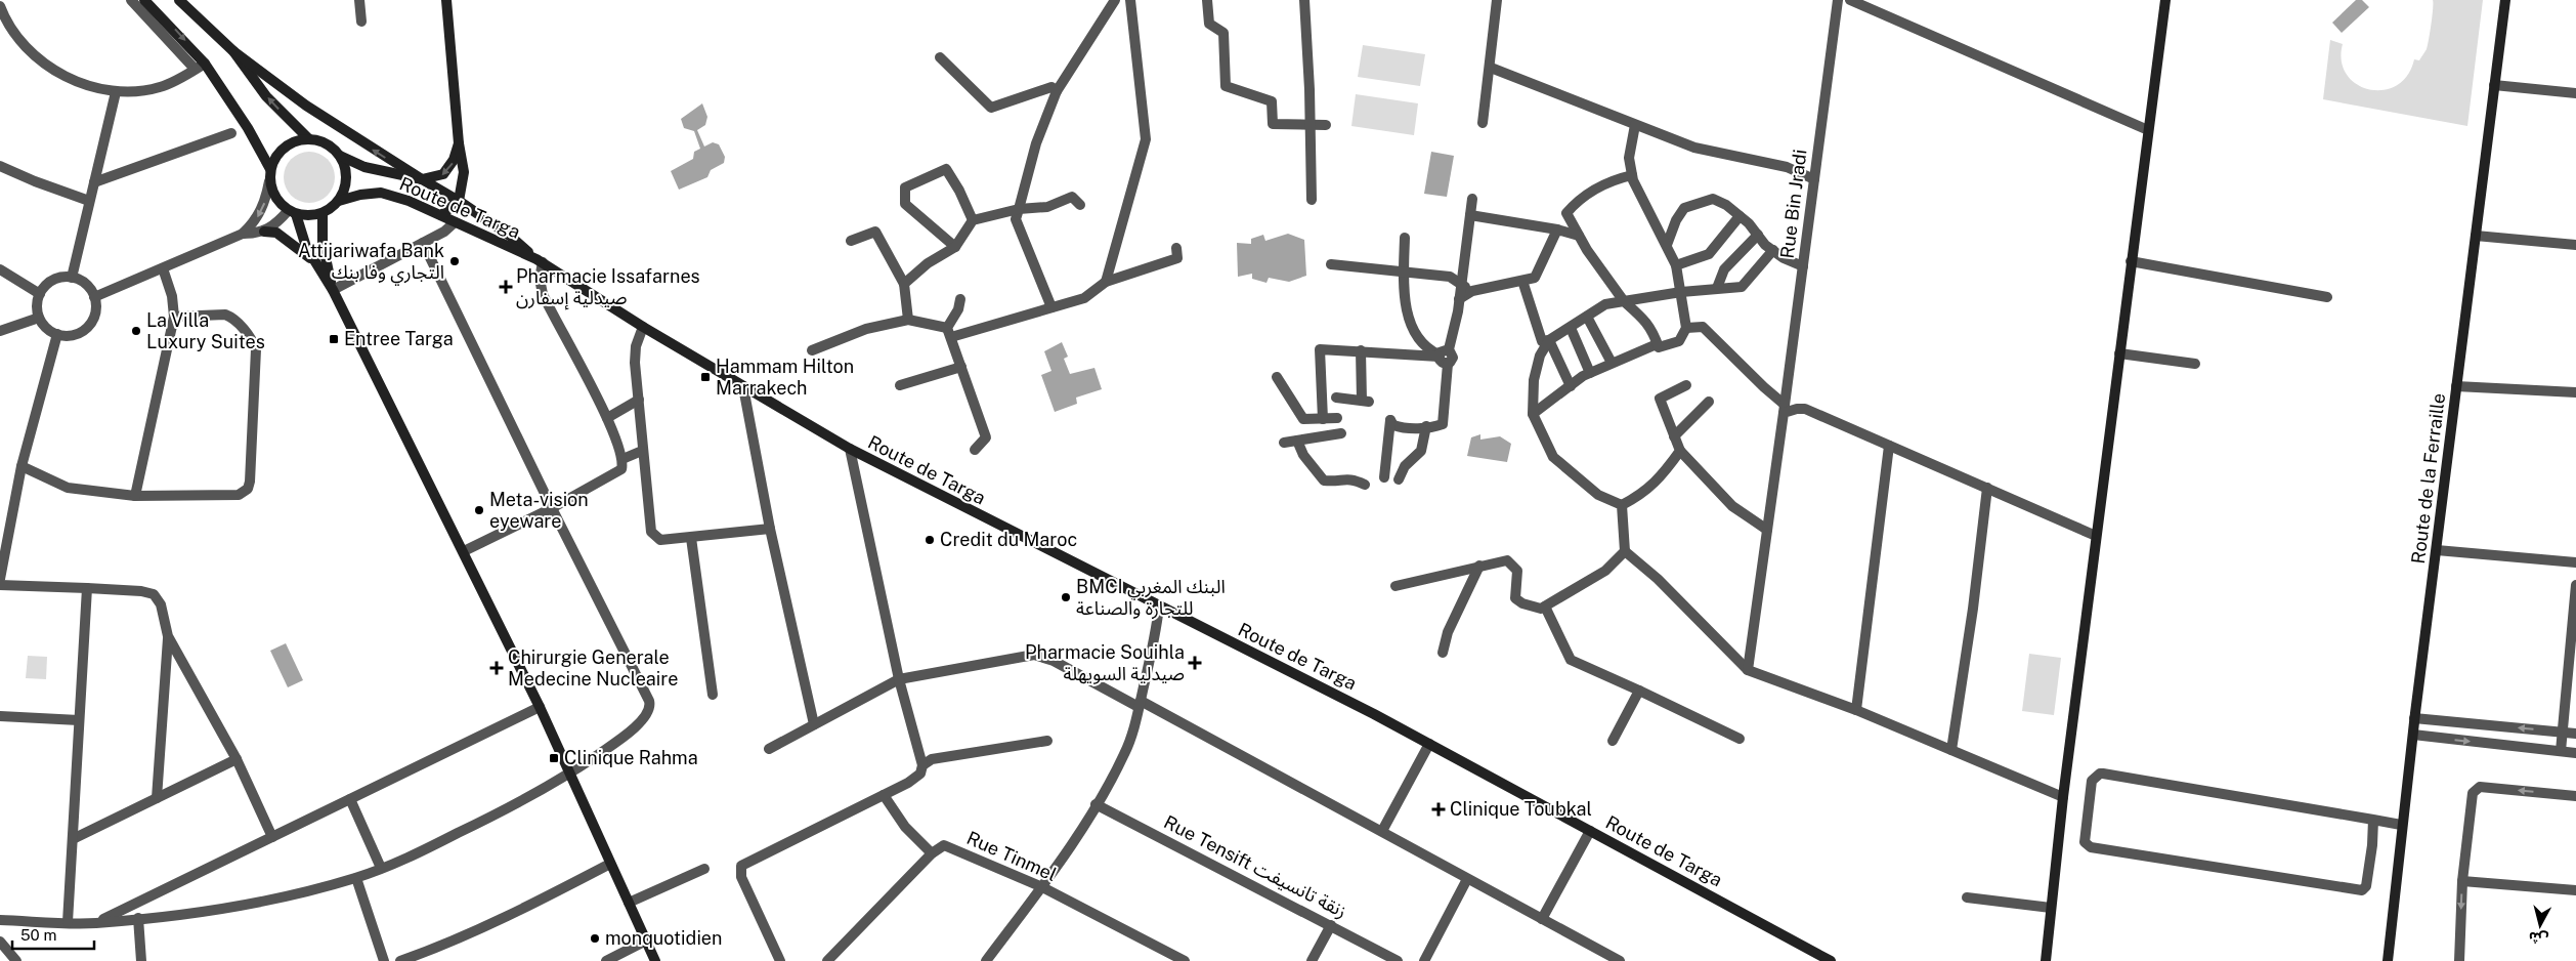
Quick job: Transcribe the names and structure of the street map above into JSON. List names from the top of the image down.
{
  "streets": {
    "street": [
      "Rue Bin Jradi",
      "Route de Targa",
      "Route de la Ferraille",
      "Rue Tinmel",
      "Rue Tensift زنقة تانسيفت"
    ]
  },
  "places": {
    "other": [
      "Attijariwafa Bank التجاري وفا بنك",
      "La Villa Luxury Suites",
      "Meta-vision eyeware",
      "Credit du Maroc",
      "BMCI البنك المغربي للتجارة والصناعة",
      "monquotidien"
    ],
    "health": [
      "Pharmacie Issafarnes صيدلية إسفارن",
      "Pharmacie Souihla صيدلية السويهلة",
      "Chirurgie Generale Medecine Nucleaire",
      "Clinique Toubkal"
    ],
    "transit": ["Entree Targa", "Hammam Hilton Marrakech", "Clinique Rahma"]
  },
  "scale_bar": "50 m",
  "north": "bottom"
}
